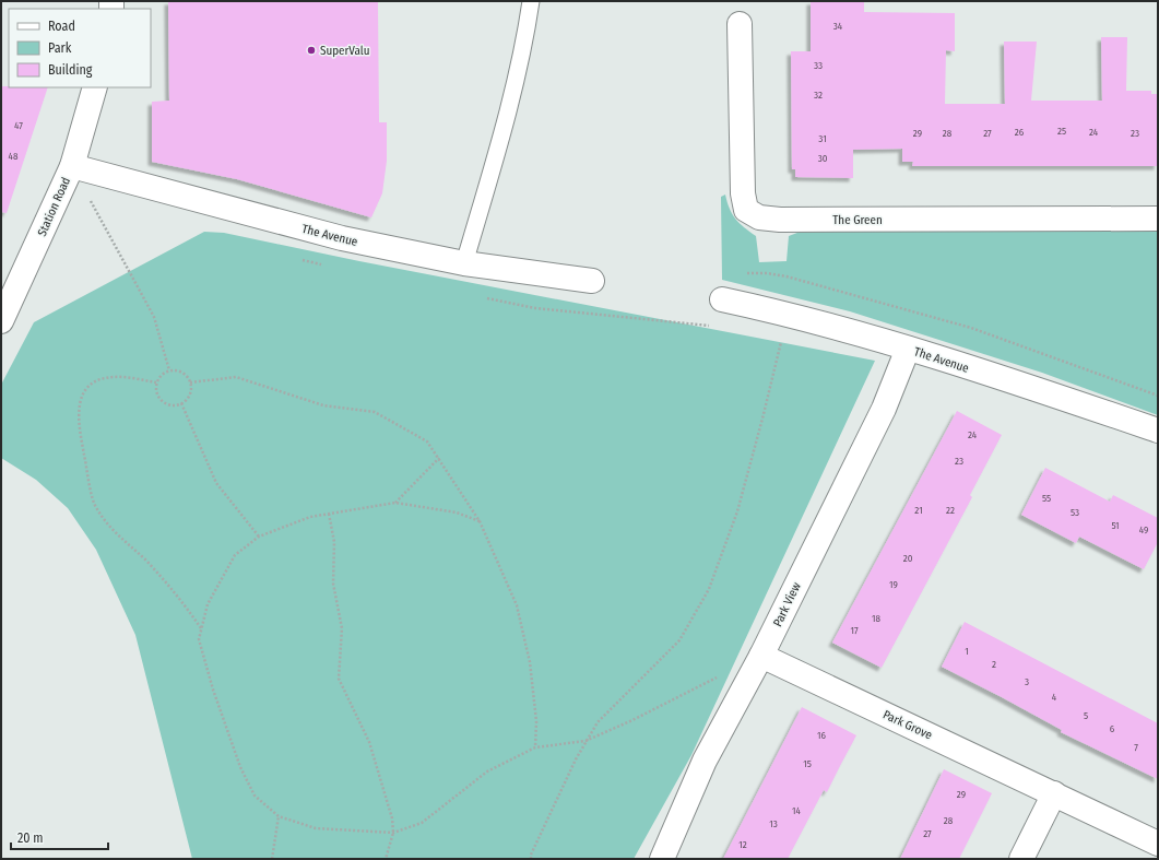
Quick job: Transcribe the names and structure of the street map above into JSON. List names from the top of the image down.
{
  "streets": {
    "street": [
      "Station Road",
      "The Green",
      "The Avenue",
      "Park View",
      "Park Grove"
    ]
  },
  "crossings": [
    ["Station Road", "The Avenue"],
    ["The Avenue", "Park View"],
    ["Park View", "Park Grove"]
  ],
  "places": ["SuperValu"],
  "house_numbers": [
    "34",
    "33",
    "32",
    "47",
    "25",
    "26",
    "24",
    "29",
    "28",
    "27",
    "23",
    "31",
    "48",
    "30",
    "24",
    "23",
    "55",
    "21",
    "22",
    "53",
    "51",
    "49",
    "20",
    "19",
    "18",
    "17",
    "1",
    "2",
    "3",
    "4",
    "5",
    "6",
    "16",
    "7",
    "15",
    "29",
    "14",
    "28",
    "13",
    "27",
    "12"
  ],
  "legend": ["Road", "Park", "Building"],
  "scale_bar": "20 m"
}
